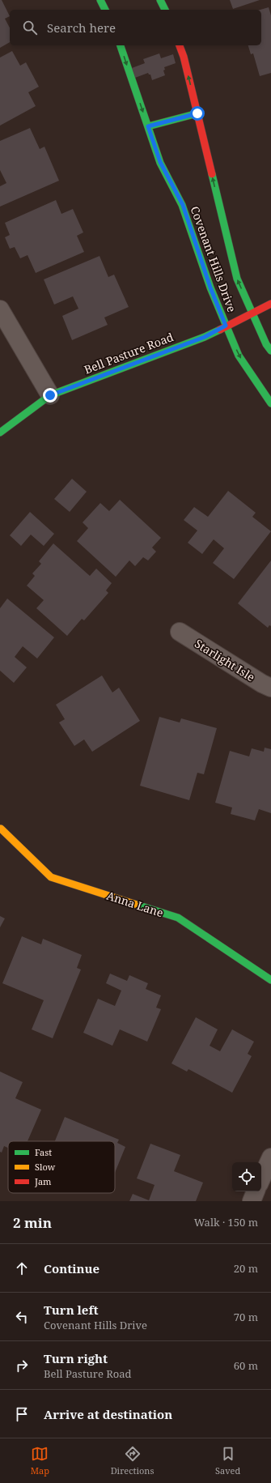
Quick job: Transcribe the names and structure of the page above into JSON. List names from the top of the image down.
{
  "streets": {
    "street": [
      "Covenant Hills Drive",
      "Bell Pasture Road",
      "Starlight Isle",
      "Anna Lane"
    ]
  },
  "crossings": [
    ["Covenant Hills Drive", "Bell Pasture Road"]
  ],
  "legend": ["Fast", "Slow", "Jam"],
  "page": {
    "search": "Search here",
    "heading": ["2 min", "Walk · 150 m"],
    "list": [
      ["Continue", "20 m"],
      ["Turn left", "Covenant Hills Drive", "70 m"],
      ["Turn right", "Bell Pasture Road", "60 m"],
      "Arrive at destination"
    ],
    "nav": ["Map", "Directions", "Saved"]
  }
}
